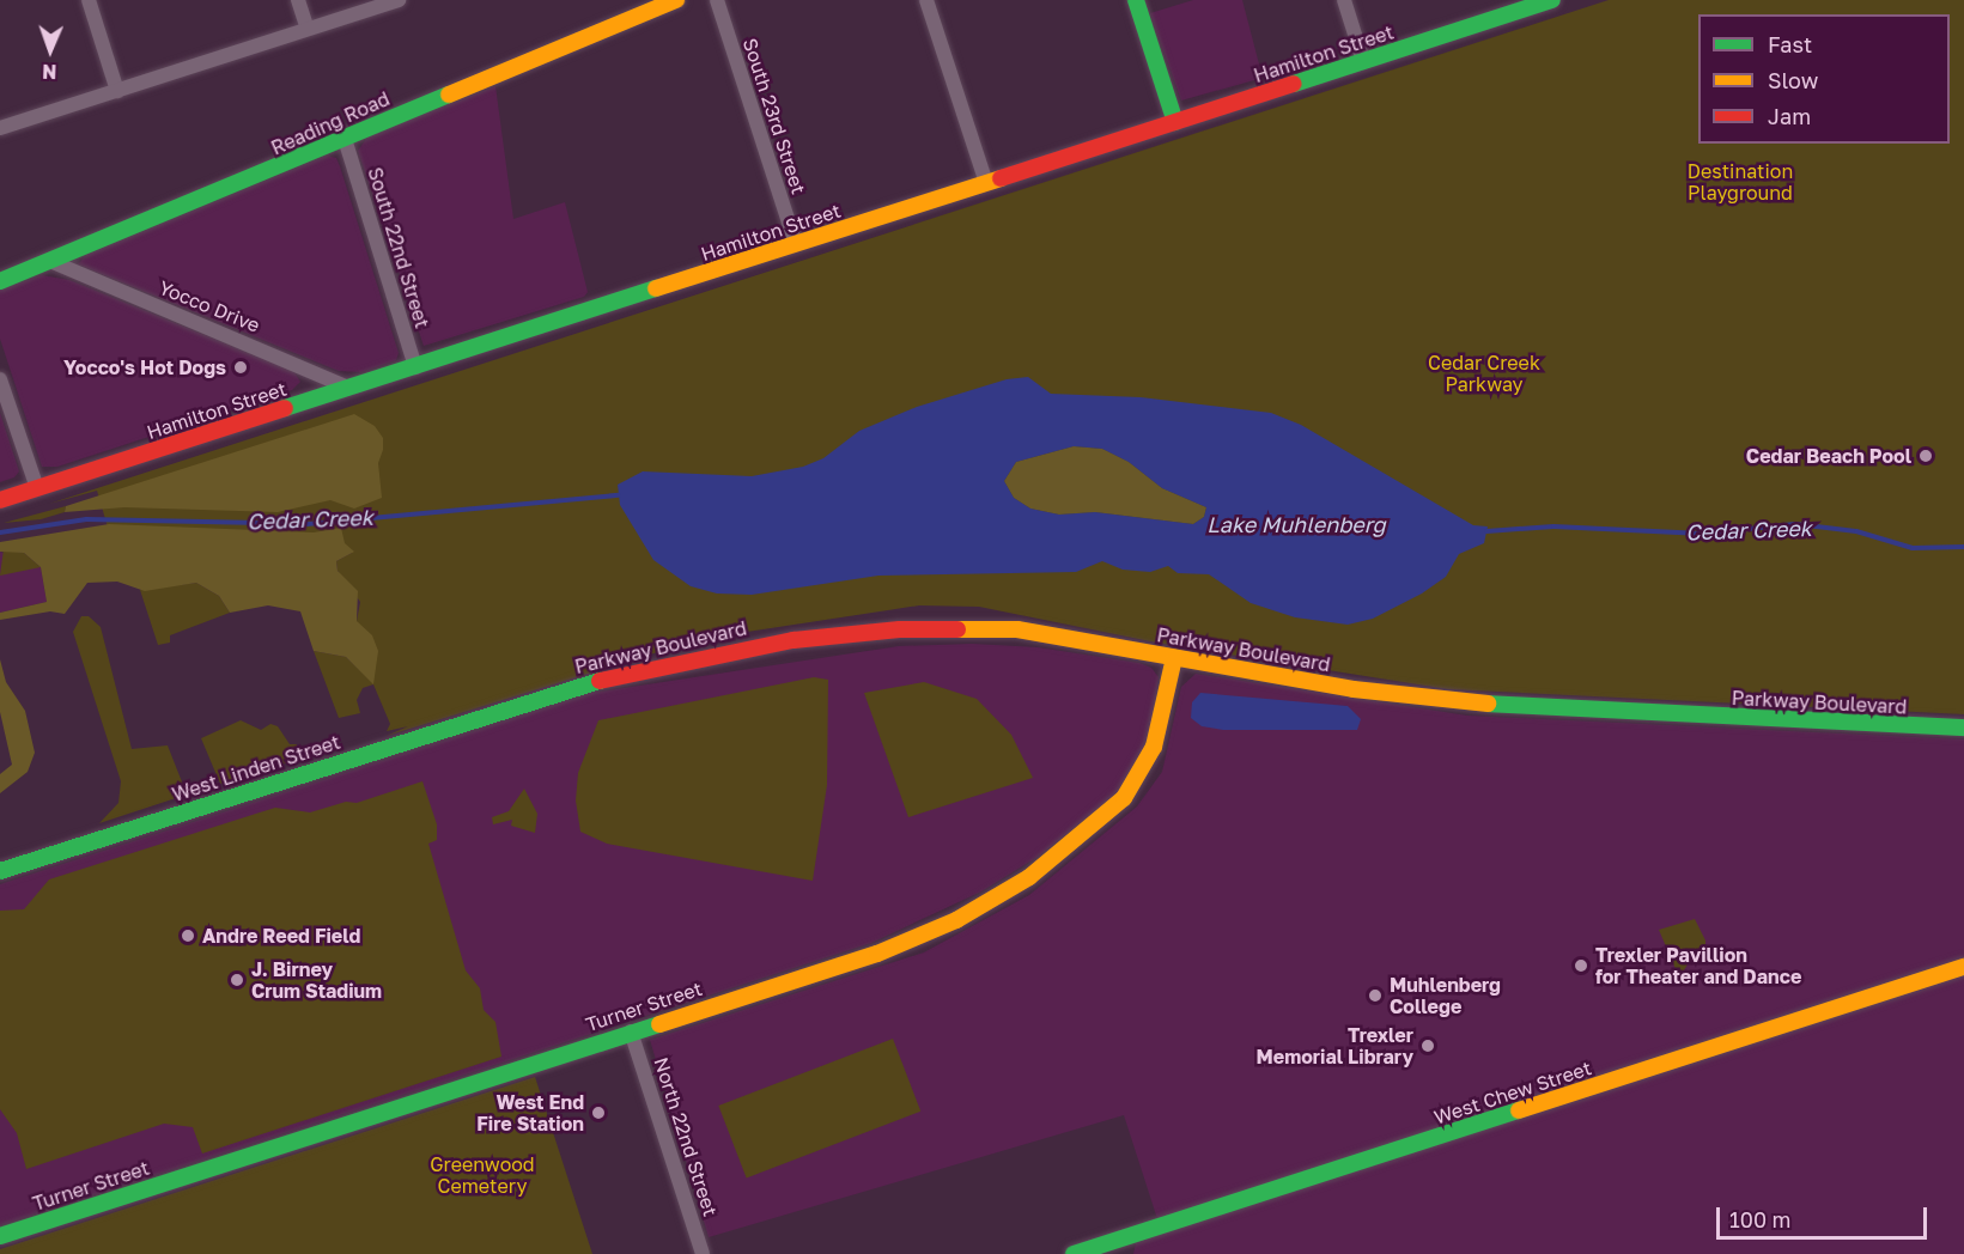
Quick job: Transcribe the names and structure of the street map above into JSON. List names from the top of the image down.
{
  "streets": {
    "street": [
      "Hamilton Street",
      "South 23rd Street",
      "Reading Road",
      "South 22nd Street",
      "Yocco Drive",
      "Parkway Boulevard",
      "West Linden Street",
      "Turner Street",
      "West Chew Street",
      "North 22nd Street"
    ]
  },
  "crossings": [
    ["Hamilton Street", "South 23rd Street"],
    ["Hamilton Street", "South 22nd Street"],
    ["Hamilton Street", "Yocco Drive"],
    ["Reading Road", "South 22nd Street"],
    ["Reading Road", "Yocco Drive"],
    ["Parkway Boulevard", "West Linden Street"],
    ["Parkway Boulevard", "Turner Street"],
    ["Turner Street", "North 22nd Street"]
  ],
  "water": ["Cedar Creek", "Lake Muhlenberg"],
  "parks": ["Destination Playground", "Cedar Creek Parkway", "Greenwood Cemetery"],
  "places": [
    "Yocco's Hot Dogs",
    "Cedar Beach Pool",
    "Andre Reed Field",
    "Trexler Pavillion for Theater and Dance",
    "J. Birney Crum Stadium",
    "Muhlenberg College",
    "Trexler Memorial Library",
    "West End Fire Station"
  ],
  "legend": ["Fast", "Slow", "Jam"],
  "scale_bar": "100 m",
  "north": "bottom"
}
